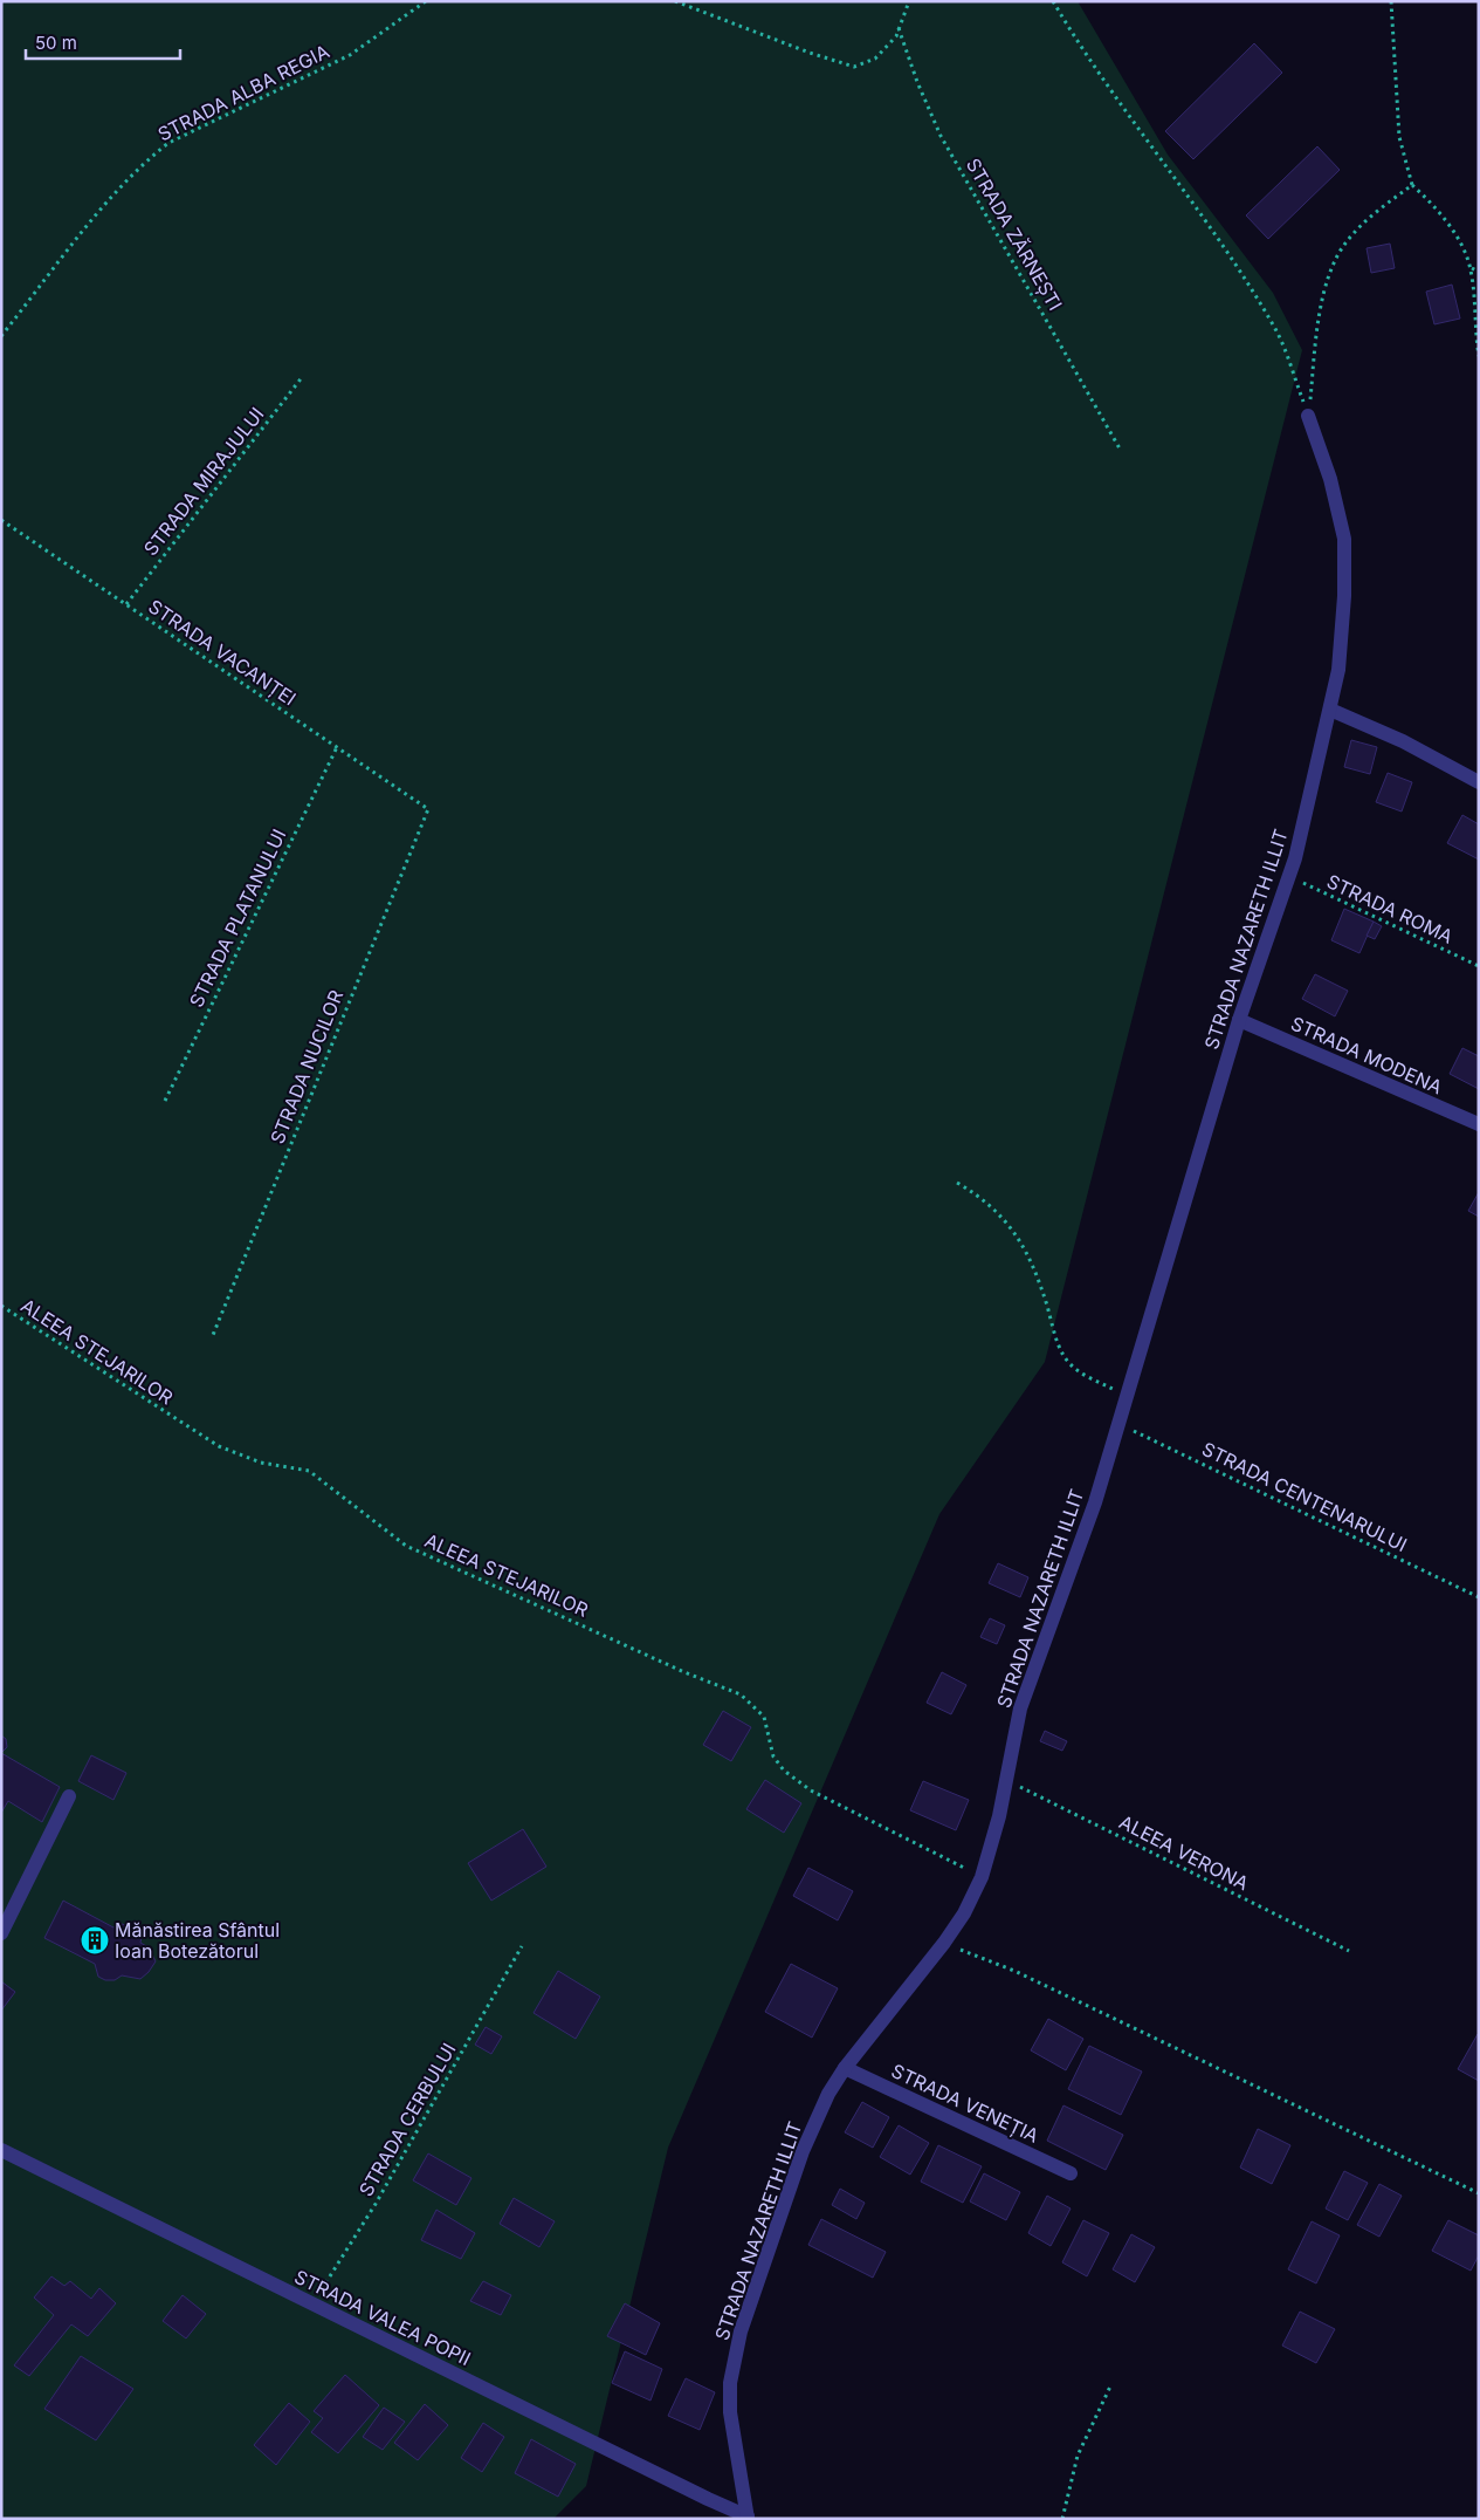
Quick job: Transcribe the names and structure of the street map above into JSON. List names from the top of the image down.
{
  "streets": {
    "street": [
      "STRADA NAZARETH ILLIT",
      "STRADA MODENA",
      "STRADA VENEȚIA",
      "STRADA VALEA POPII"
    ],
    "path": [
      "STRADA ALBA REGIA",
      "STRADA ZĂRNEȘTI",
      "STRADA MIRAJULUI",
      "STRADA VACANȚEI",
      "STRADA ROMA",
      "STRADA PLATANULUI",
      "STRADA NUCILOR",
      "ALEEA STEJARILOR",
      "STRADA CENTENARULUI",
      "ALEEA VERONA",
      "STRADA CERBULUI"
    ]
  },
  "crossings": [
    ["STRADA MIRAJULUI", "STRADA VACANȚEI"],
    ["STRADA VACANȚEI", "STRADA PLATANULUI"],
    ["STRADA VACANȚEI", "STRADA NUCILOR"],
    ["STRADA ROMA", "STRADA NAZARETH ILLIT"],
    ["STRADA NAZARETH ILLIT", "STRADA MODENA"],
    ["STRADA NAZARETH ILLIT", "ALEEA STEJARILOR"],
    ["STRADA NAZARETH ILLIT", "STRADA CENTENARULUI"],
    ["STRADA NAZARETH ILLIT", "ALEEA VERONA"],
    ["STRADA NAZARETH ILLIT", "STRADA VENEȚIA"],
    ["STRADA NAZARETH ILLIT", "STRADA VALEA POPII"],
    ["STRADA CERBULUI", "STRADA VALEA POPII"]
  ],
  "places": {
    "building": ["Mănăstirea Sfântul Ioan Botezătorul"]
  },
  "scale_bar": "50 m"
}
